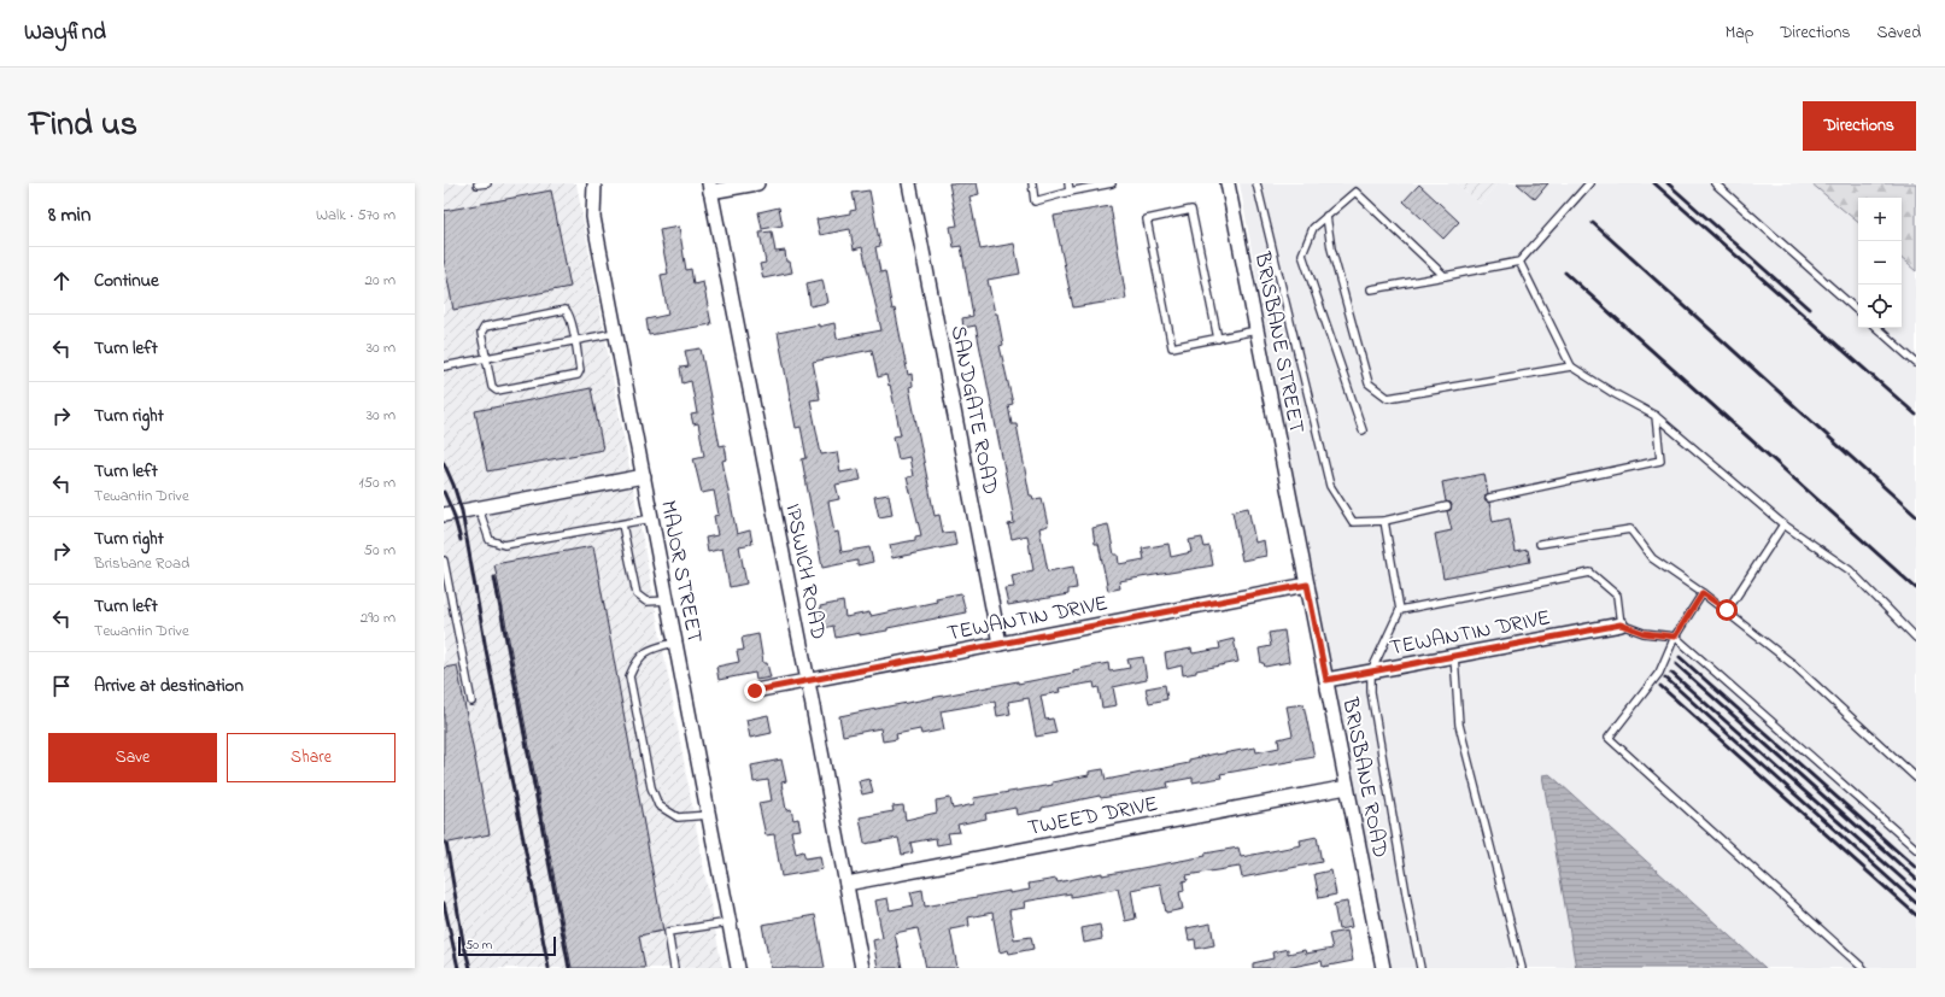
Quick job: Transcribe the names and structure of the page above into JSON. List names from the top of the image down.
{
  "streets": {
    "street": [
      "BRISBANE STREET",
      "SANDGATE ROAD",
      "MAJOR STREET",
      "IPSWICH ROAD",
      "TEWANTIN DRIVE",
      "BRISBANE ROAD",
      "TWEED DRIVE"
    ]
  },
  "crossings": [
    ["BRISBANE STREET", "BRISBANE ROAD"],
    ["SANDGATE ROAD", "TEWANTIN DRIVE"],
    ["IPSWICH ROAD", "TEWANTIN DRIVE"],
    ["IPSWICH ROAD", "TWEED DRIVE"],
    ["TEWANTIN DRIVE", "BRISBANE ROAD"],
    ["BRISBANE ROAD", "TWEED DRIVE"]
  ],
  "scale_bar": "50 m",
  "page": {
    "header": "Wayfind",
    "nav": ["Map", "Directions", "Saved"],
    "title": "Find us",
    "buttons": [
      "Directions",
      ["Save", "Share"]
    ],
    "heading": ["8 min", "Walk · 570 m"],
    "map_buttons": ["+", "−"],
    "list": [
      ["Continue", "20 m"],
      ["Turn left", "30 m"],
      ["Turn right", "30 m"],
      ["Turn left", "Tewantin Drive", "150 m"],
      ["Turn right", "Brisbane Road", "50 m"],
      ["Turn left", "Tewantin Drive", "290 m"],
      "Arrive at destination"
    ],
    "scale": "50 m"
  }
}
